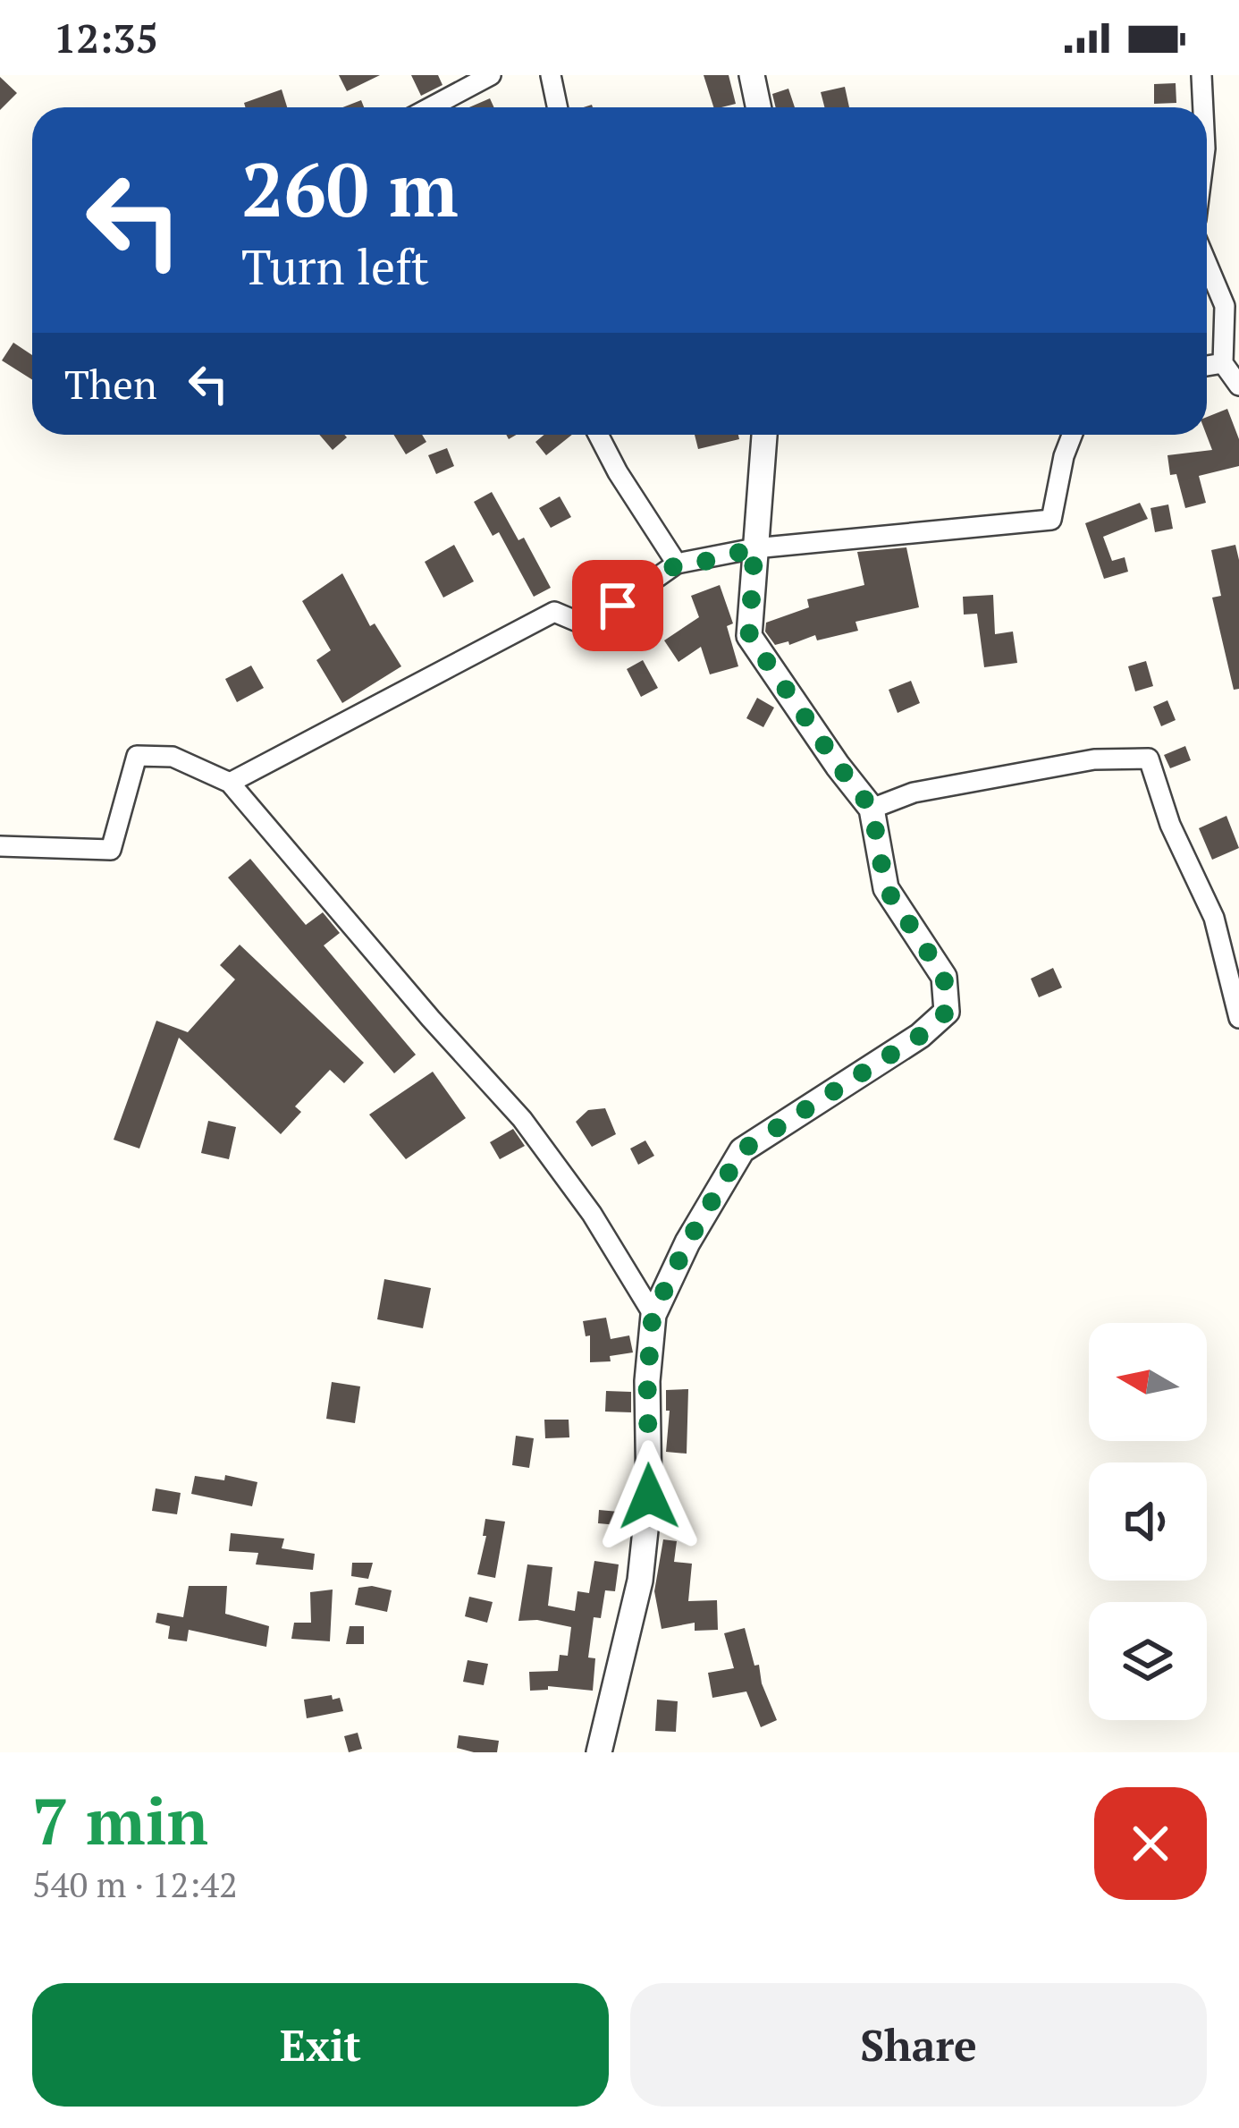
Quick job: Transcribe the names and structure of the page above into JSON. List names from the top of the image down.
{
  "north": "left",
  "page": {
    "status": "12:35",
    "turn": ["260 m", "Turn left"],
    "then": "Then",
    "heading": ["7 min", "540 m · 12:42"],
    "buttons": ["Exit", "Share"]
  }
}
